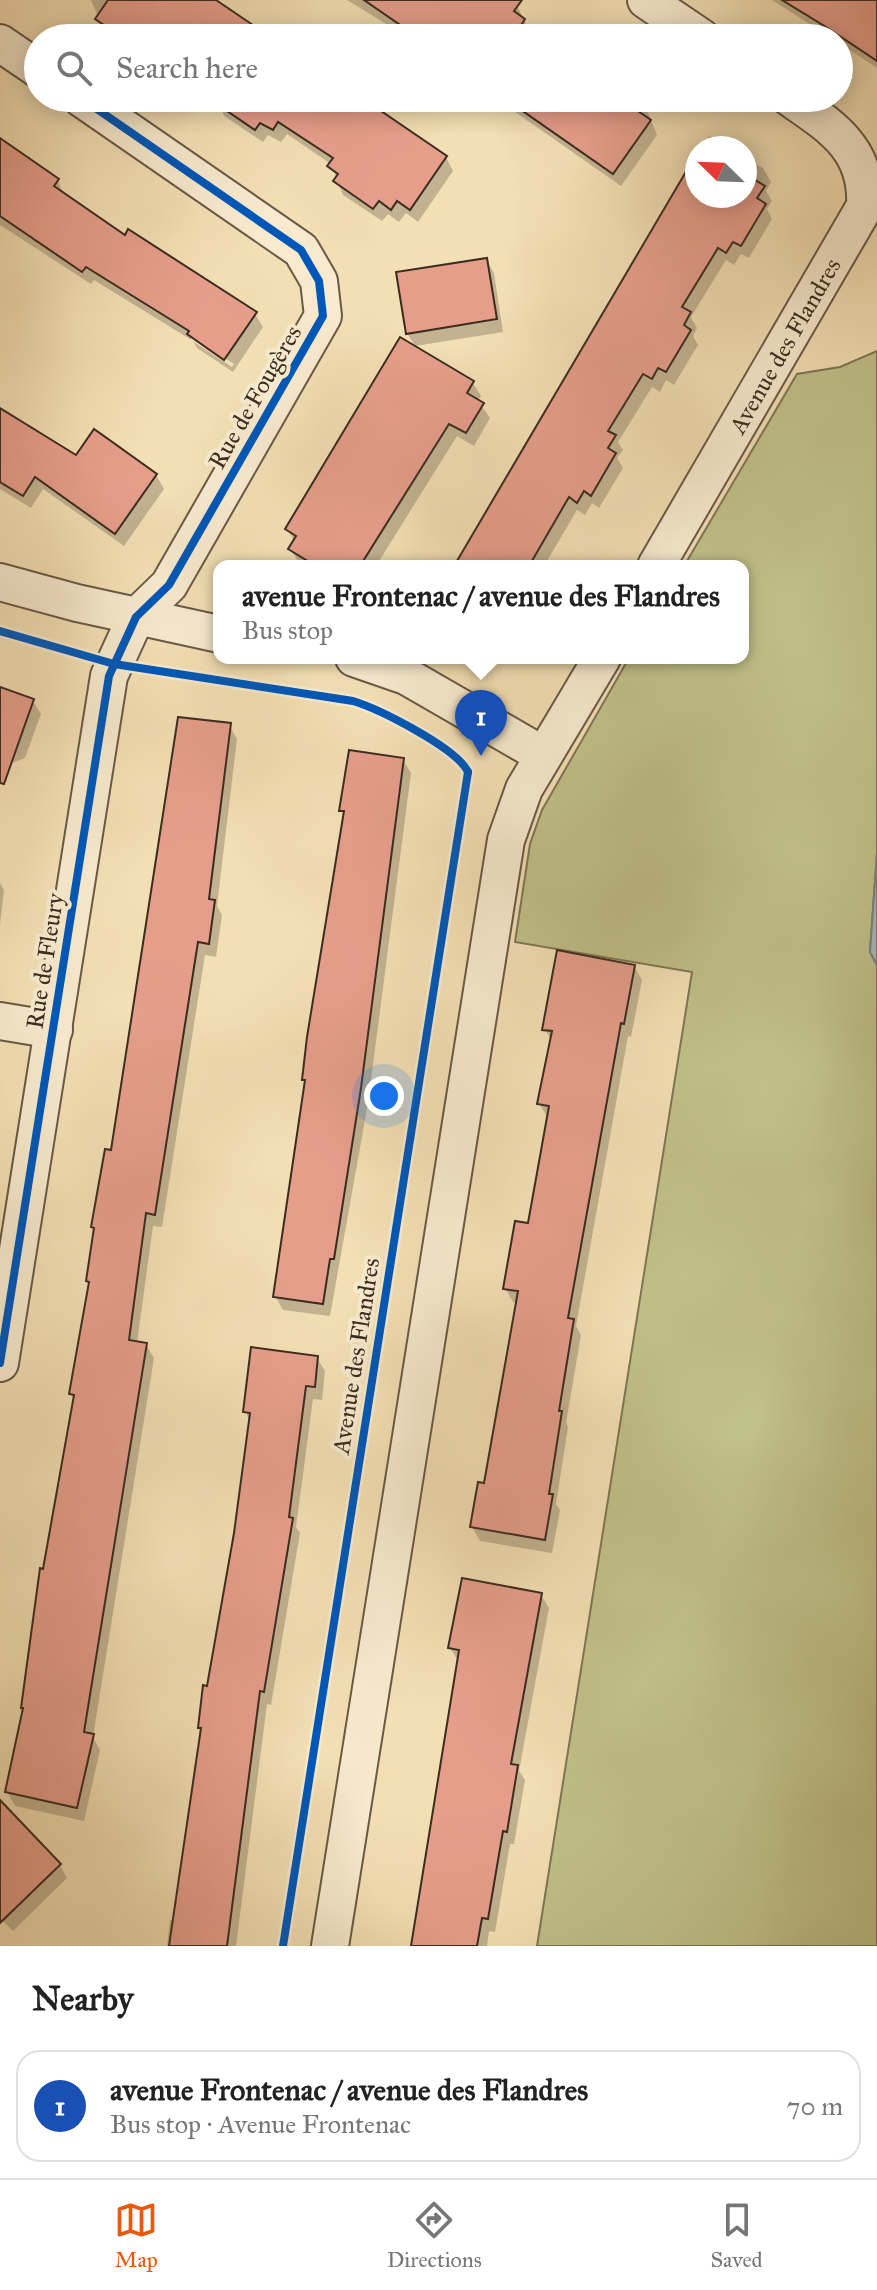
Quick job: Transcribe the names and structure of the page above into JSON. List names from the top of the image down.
{
  "streets": {
    "street": ["Avenue des Flandres", "Rue de Fougères", "Rue de Fleury"]
  },
  "crossings": [
    ["Rue de Fougères", "Rue de Fleury"]
  ],
  "north": "top left",
  "page": {
    "search": "Search here",
    "popup": ["avenue Frontenac / avenue des Flandres", "Bus stop"],
    "pins": "1",
    "heading": "Nearby",
    "list": [
      {
        "mark": "1",
        "name": "avenue Frontenac / avenue des Flandres",
        "note": "Bus stop · Avenue Frontenac",
        "value": "70 m"
      }
    ],
    "nav": ["Map", "Directions", "Saved"]
  }
}
